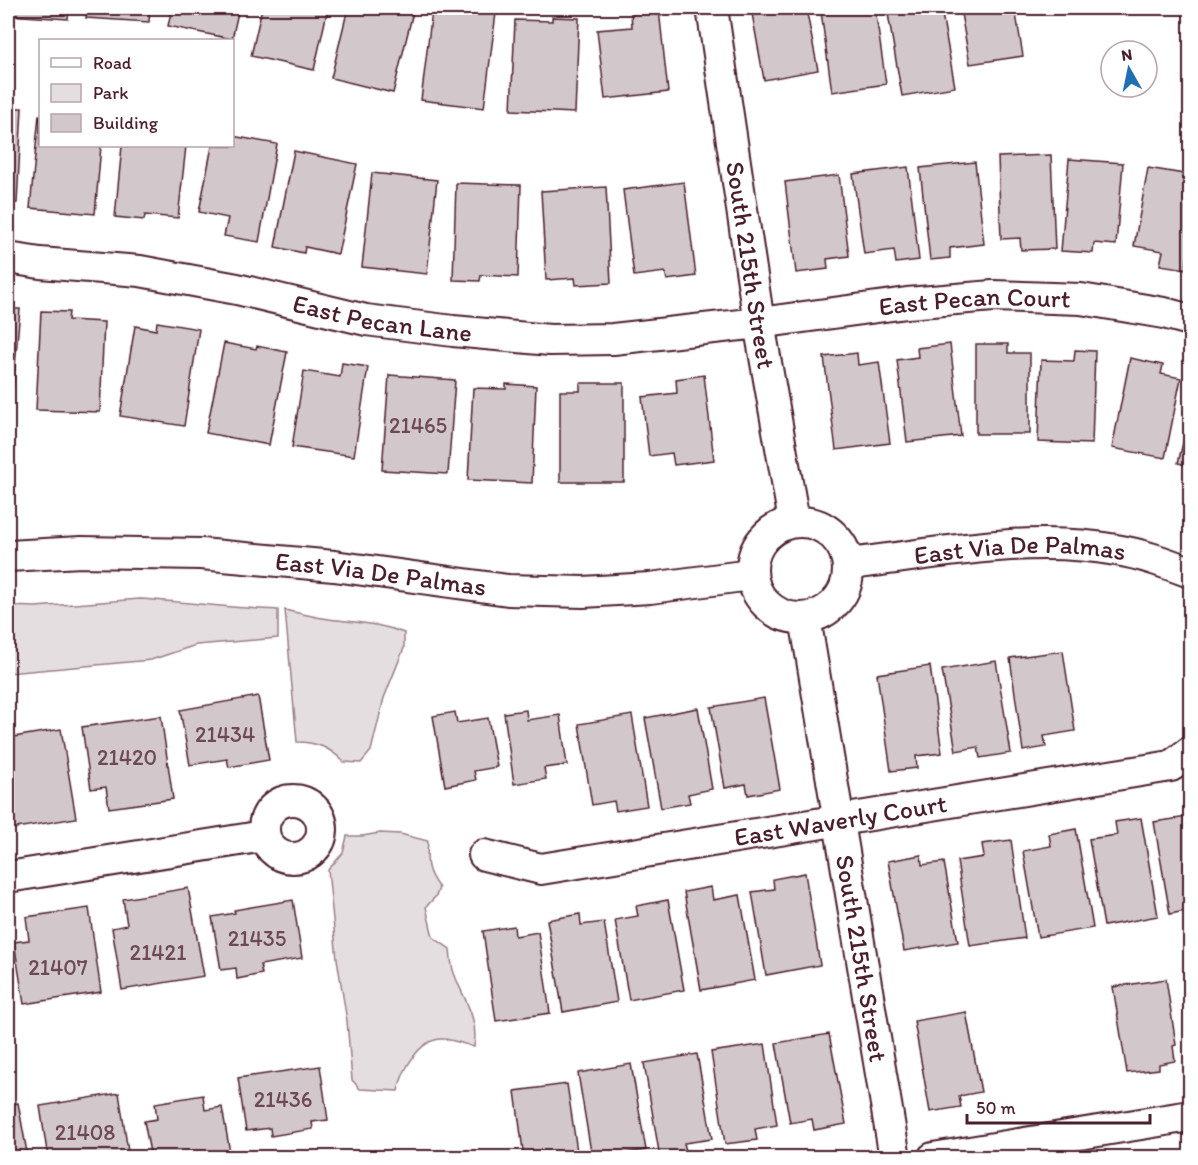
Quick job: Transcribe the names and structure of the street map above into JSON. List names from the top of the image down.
{
  "streets": {
    "street": [
      "South 215th Street",
      "East Pecan Court",
      "East Pecan Lane",
      "East Via De Palmas",
      "East Waverly Court"
    ]
  },
  "crossings": [
    ["South 215th Street", "East Pecan Court"],
    ["South 215th Street", "East Pecan Lane"],
    ["South 215th Street", "East Via De Palmas"],
    ["South 215th Street", "East Waverly Court"],
    ["East Pecan Court", "East Pecan Lane"]
  ],
  "house_numbers": [
    "21465",
    "21434",
    "21420",
    "21435",
    "21421",
    "21407",
    "21436",
    "21408"
  ],
  "legend": ["Road", "Park", "Building"],
  "scale_bar": "50 m",
  "north": "top"
}
